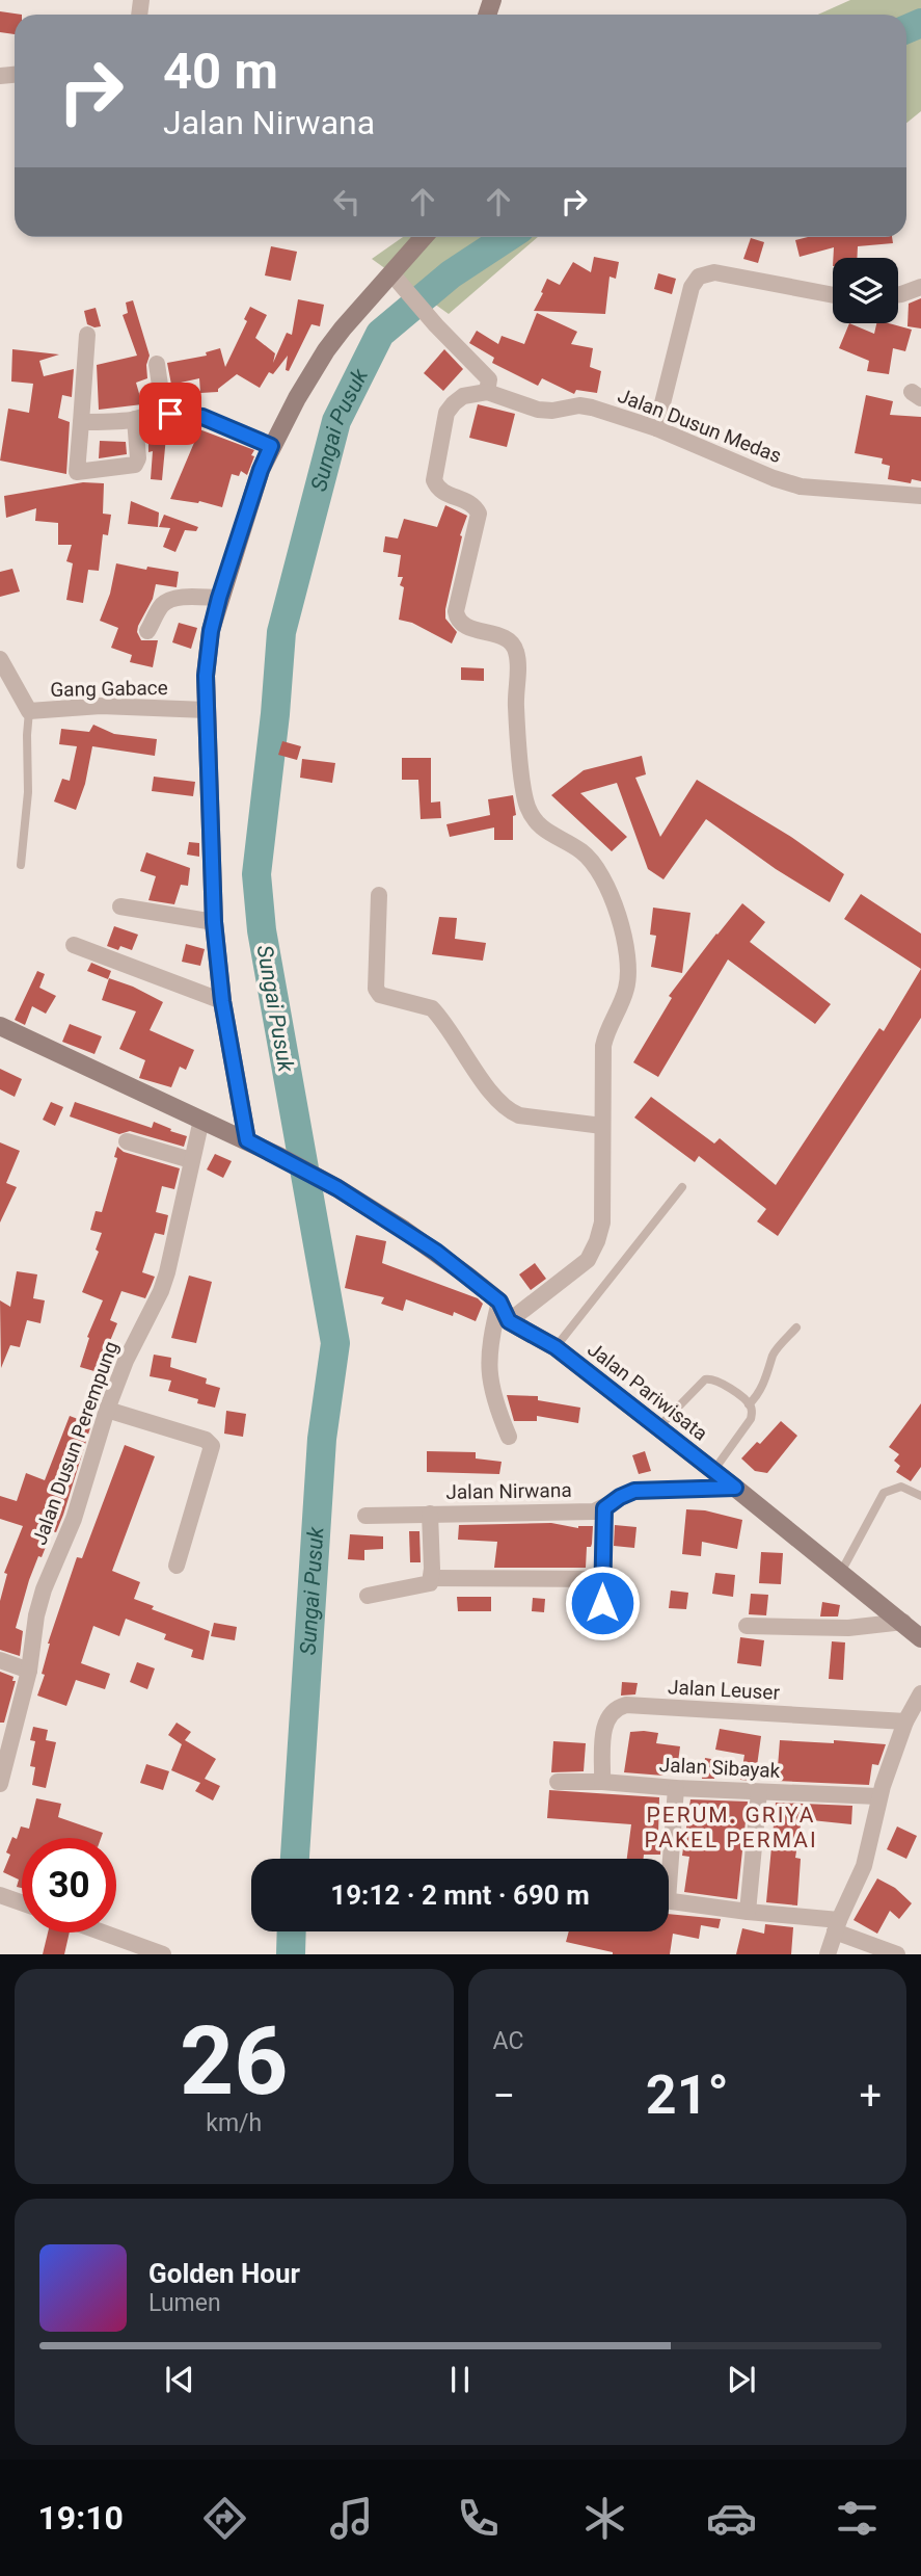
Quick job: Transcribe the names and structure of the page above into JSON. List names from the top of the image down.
{
  "streets": {
    "main road": ["Jalan Pariwisata"],
    "street": [
      "Jalan Dusun Medas",
      "Gang Gabace",
      "Jalan Dusun Perempung",
      "Jalan Nirwana",
      "Jalan Leuser",
      "Jalan Sibayak"
    ]
  },
  "crossings": [
    ["Jalan Pariwisata", "Jalan Nirwana"],
    ["Jalan Leuser", "Jalan Sibayak"]
  ],
  "districts": ["PERUM. GRIYA PAKEL PERMAI"],
  "water": ["Sungai Pusuk"],
  "page": {
    "turn": ["40 m", "Jalan Nirwana"],
    "limit": "30",
    "trip": "19:12 · 2 mnt · 690 m",
    "tile": [
      ["26", "km/h"],
      "AC"
    ],
    "heat": ["−", "21°", "+"],
    "song": ["Golden Hour", "Lumen"],
    "tabs": "19:10"
  }
}
